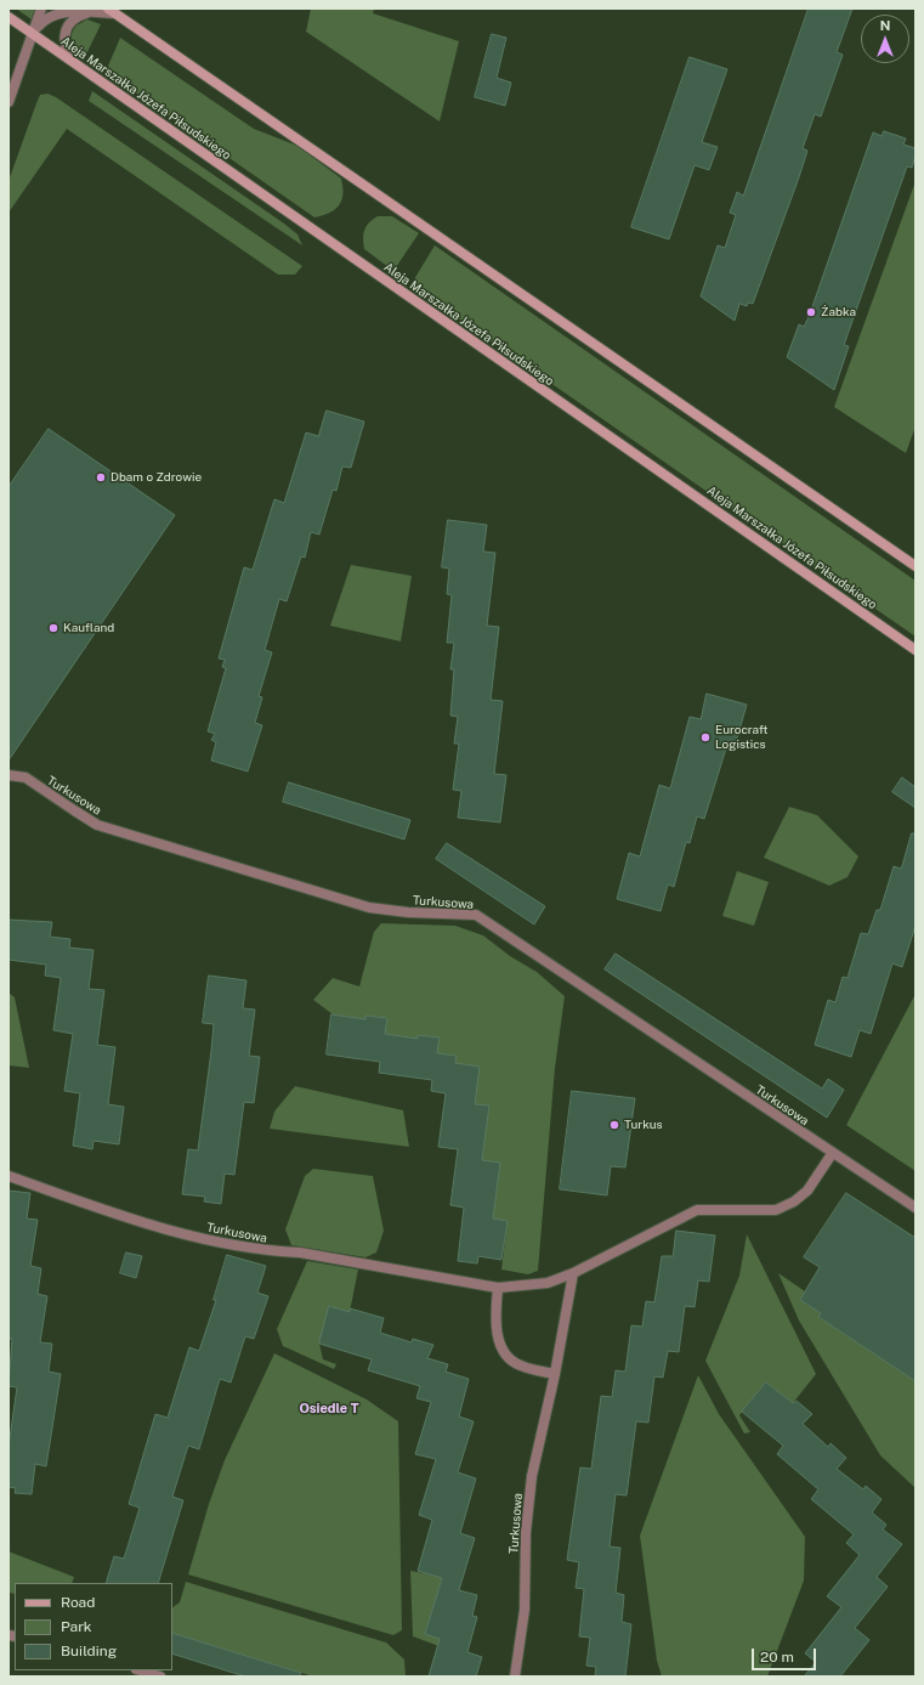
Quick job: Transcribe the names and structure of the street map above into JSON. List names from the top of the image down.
{
  "streets": {
    "main road": ["Aleja Marszałka Józefa Piłsudskiego"],
    "street": ["Turkusowa"]
  },
  "districts": ["Osiedle T"],
  "places": [
    "Żabka",
    "Dbam o Zdrowie",
    "Kaufland",
    "Eurocraft Logistics",
    "Turkus"
  ],
  "legend": ["Road", "Park", "Building"],
  "scale_bar": "20 m",
  "north": "top"
}
